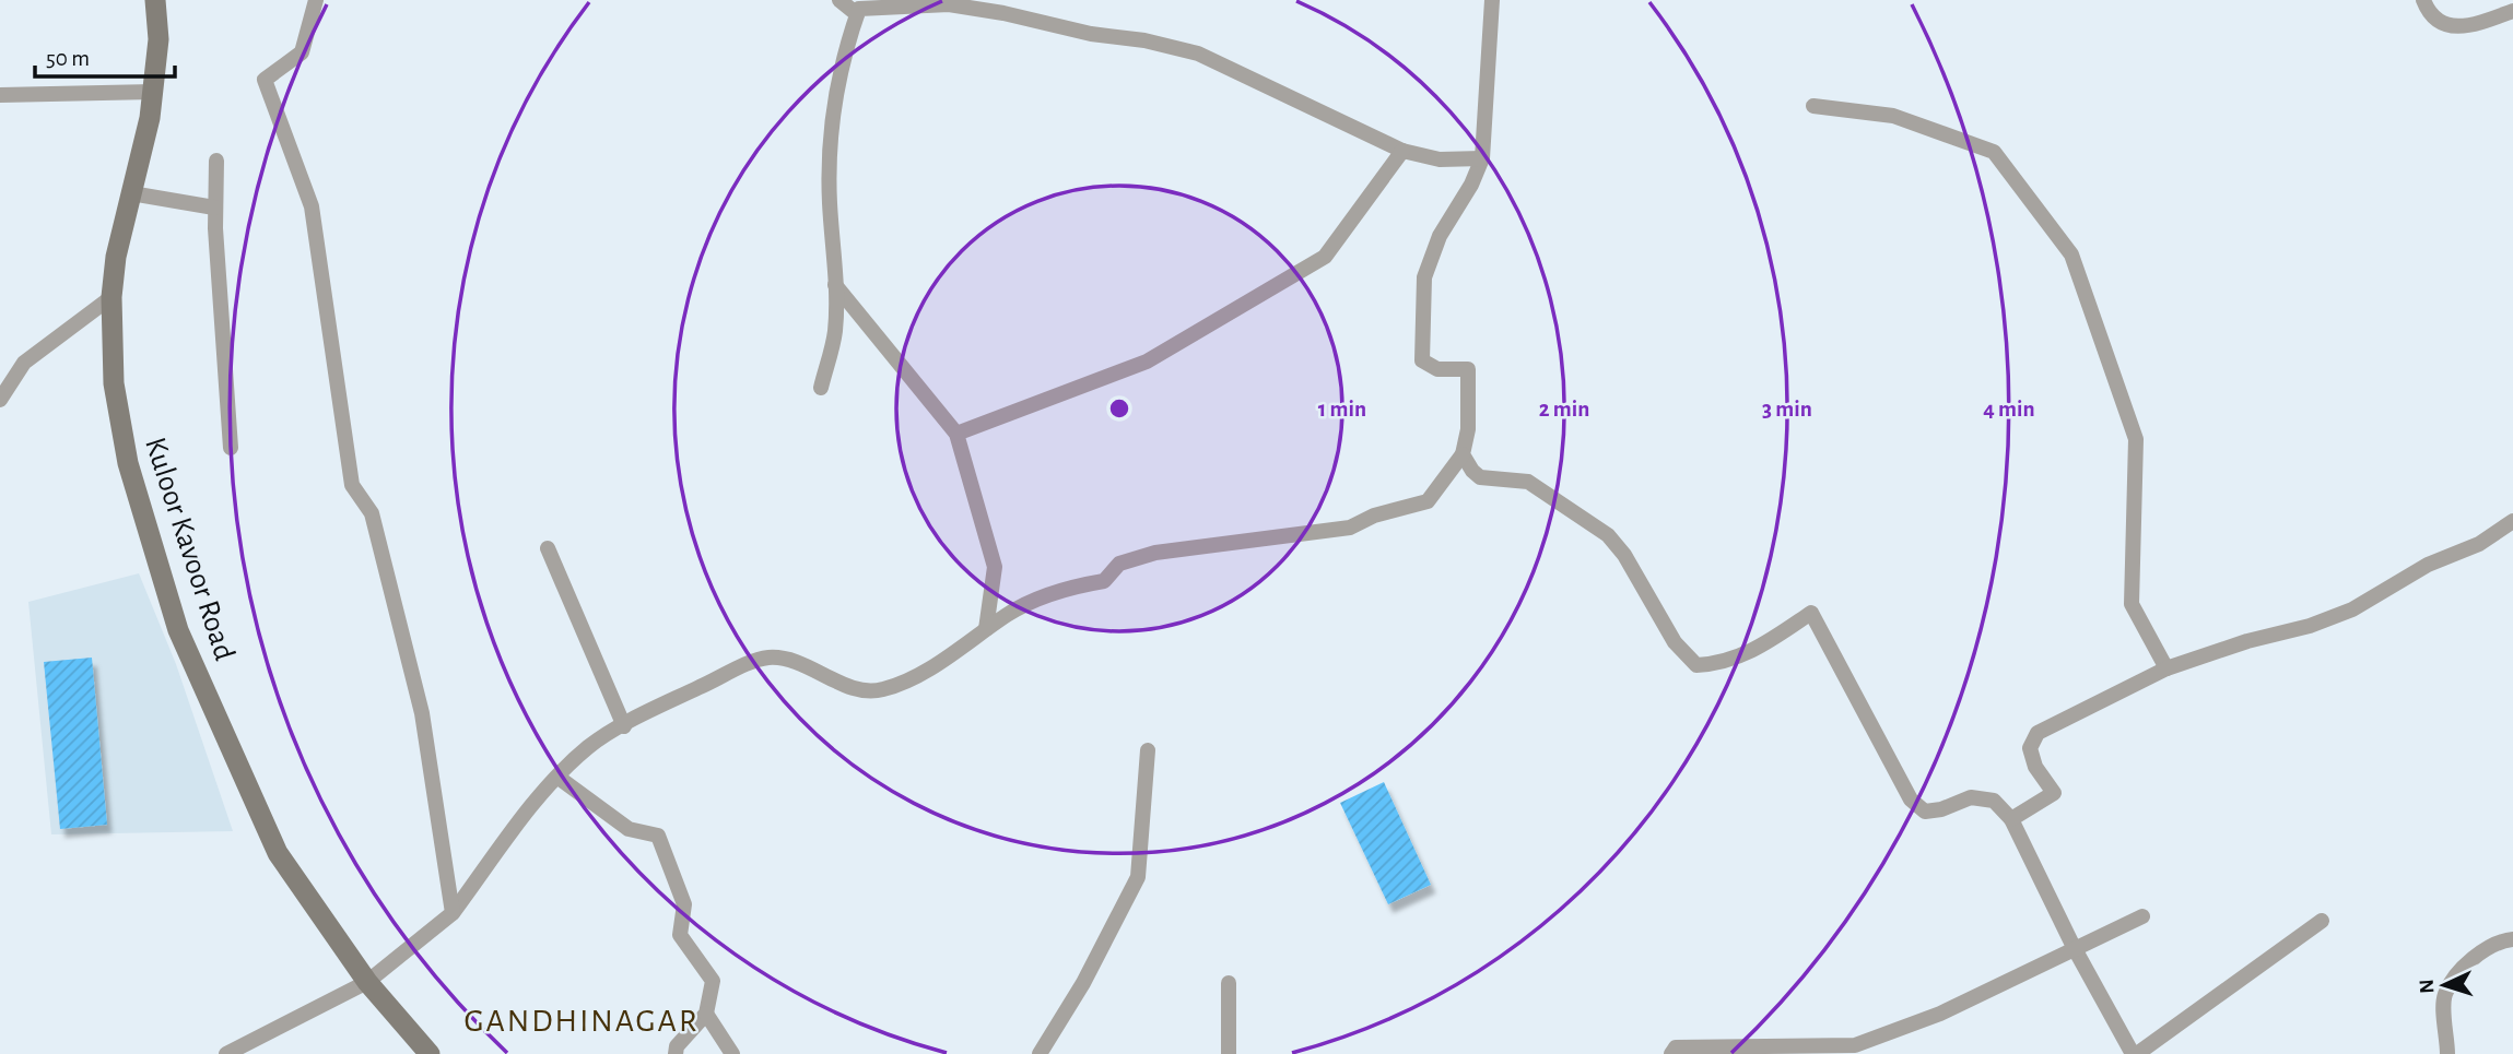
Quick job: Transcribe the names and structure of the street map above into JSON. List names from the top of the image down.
{
  "streets": {
    "main road": ["Kuloor Kavoor Road"]
  },
  "districts": ["GANDHINAGAR"],
  "scale_bar": "50 m",
  "north": "left",
  "rings": [
    "1 min",
    "2 min",
    "3 min",
    "4 min"
  ]
}
